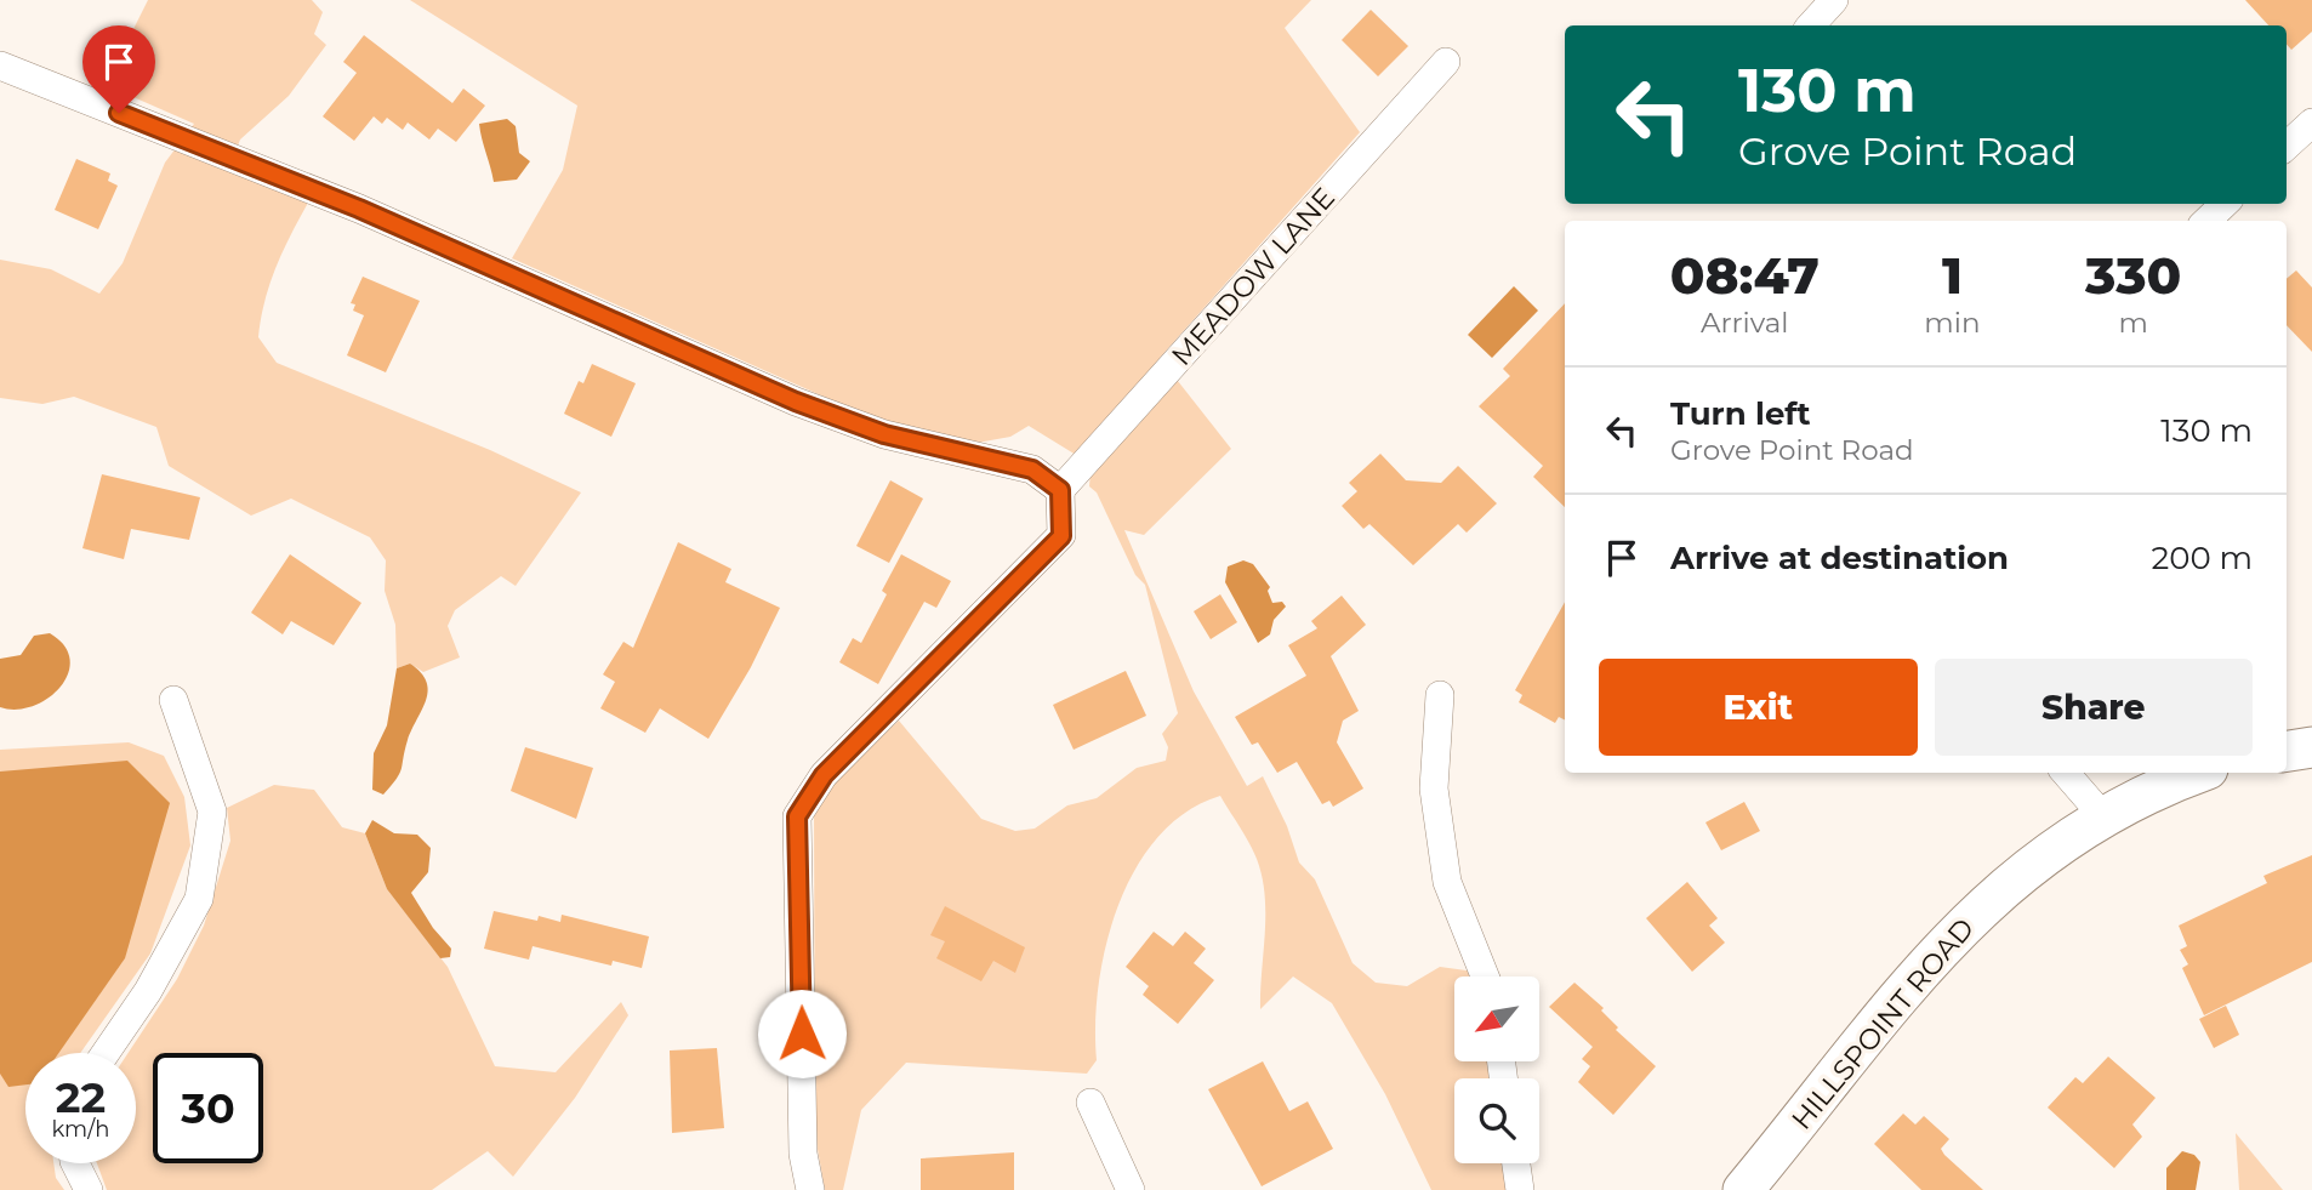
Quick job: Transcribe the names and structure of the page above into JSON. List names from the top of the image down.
{
  "streets": {
    "street": ["MEADOW LANE", "HILLSPOINT ROAD"]
  },
  "north": "bottom left",
  "page": {
    "turn": ["130 m", "Grove Point Road"],
    "eta": [
      "08:47",
      "Arrival",
      "1",
      "min",
      "330",
      "m"
    ],
    "list": [
      {
        "name": "Turn left",
        "note": "Grove Point Road",
        "value": "130 m"
      },
      {
        "name": "Arrive at destination",
        "value": "200 m"
      }
    ],
    "buttons": ["Exit", "Share"],
    "speed": "22 km/h",
    "limit": "30"
  }
}
